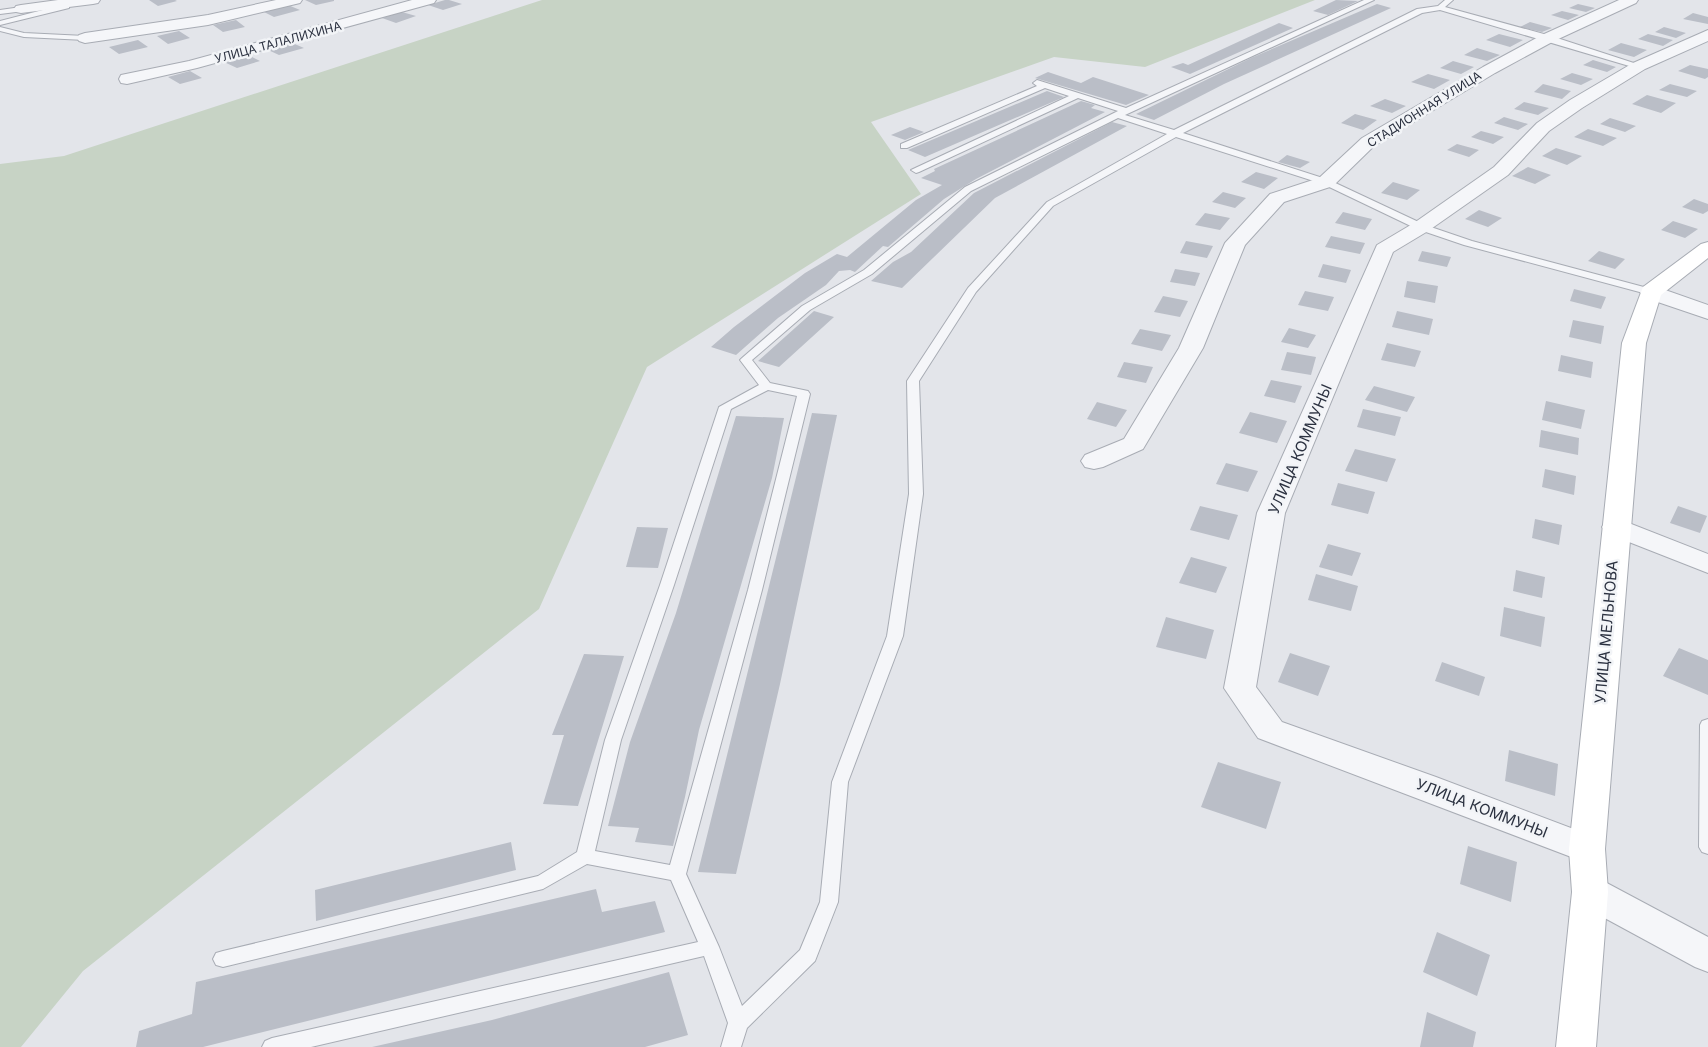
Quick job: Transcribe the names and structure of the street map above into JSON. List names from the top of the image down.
{
  "streets": {
    "main road": ["УЛИЦА МЕЛЬНОВА"],
    "street": ["УЛИЦА ТАЛАЛИХИНА", "СТАДИОННАЯ УЛИЦА", "УЛИЦА КОММУНЫ"]
  },
  "crossings": [
    ["УЛИЦА КОММУНЫ", "УЛИЦА МЕЛЬНОВА"]
  ]
}
